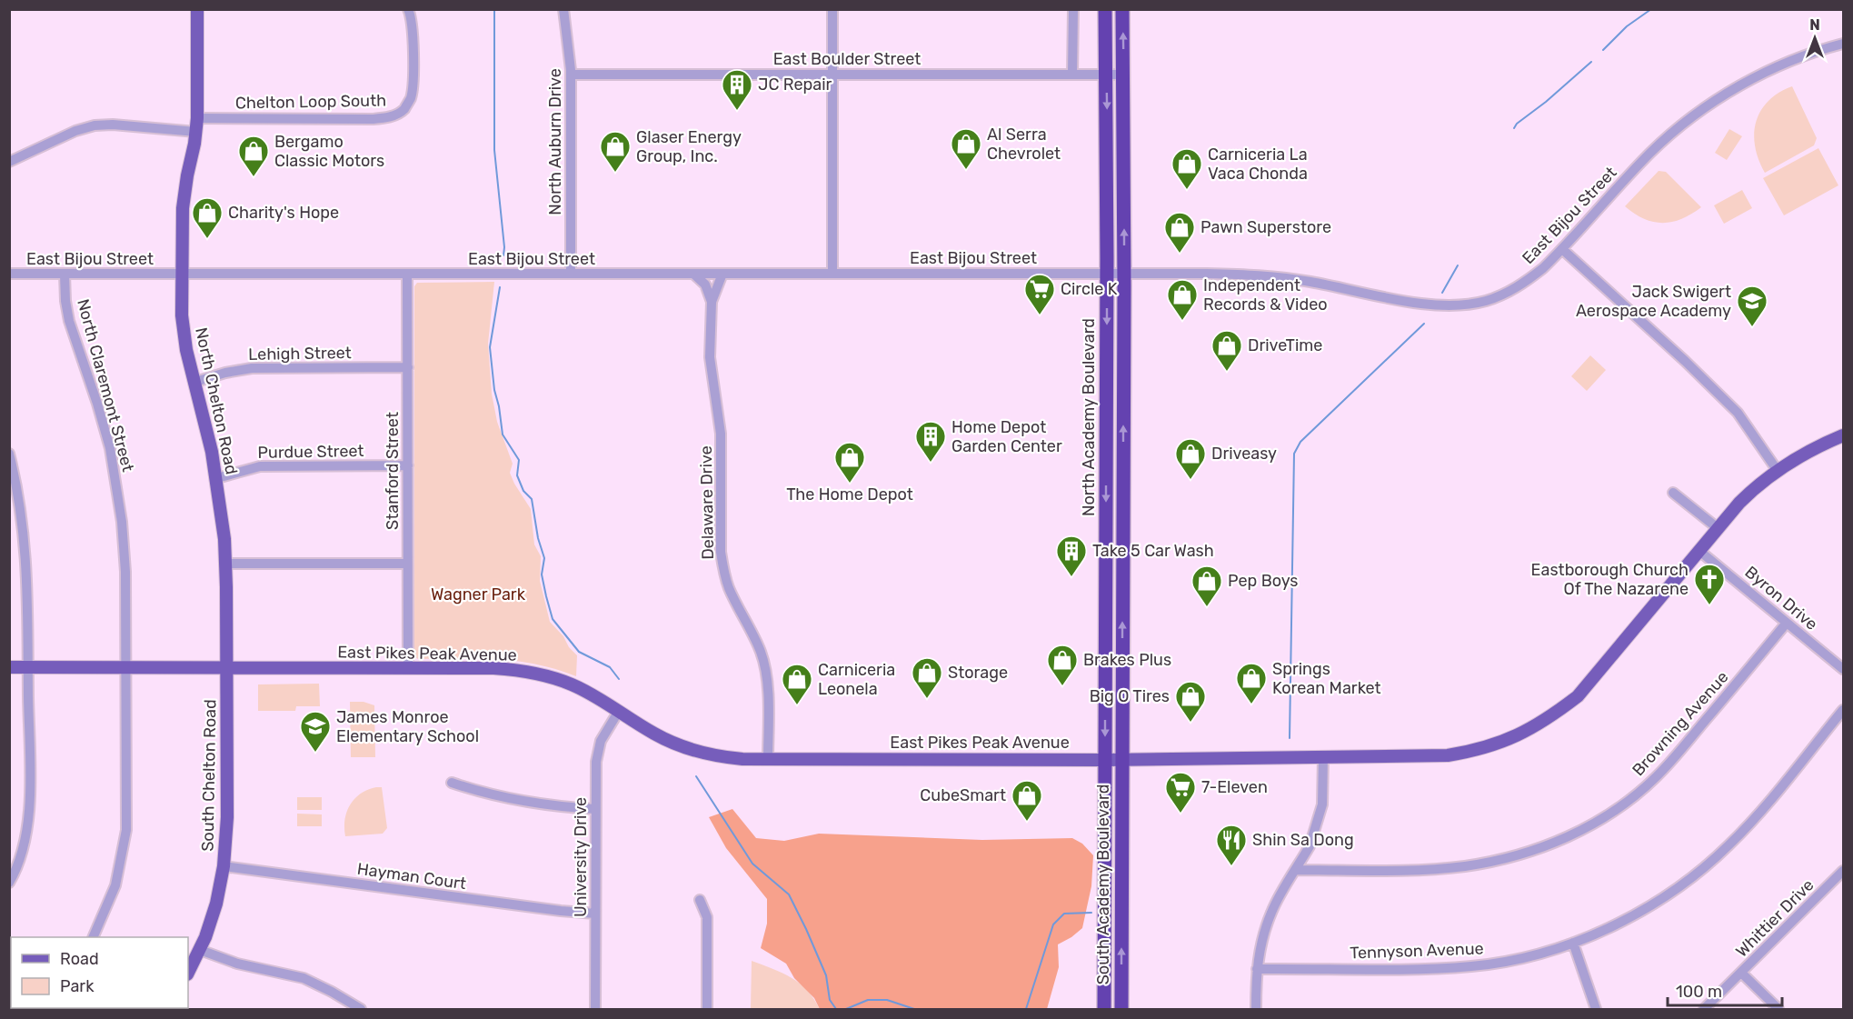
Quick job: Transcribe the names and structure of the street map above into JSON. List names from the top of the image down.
{
  "streets": {
    "highway": ["North Academy Boulevard", "South Academy Boulevard"],
    "main road": ["North Chelton Road", "East Pikes Peak Avenue", "South Chelton Road"],
    "street": [
      "East Boulder Street",
      "Chelton Loop South",
      "North Auburn Drive",
      "East Bijou Street",
      "Lehigh Street",
      "North Claremont Street",
      "Purdue Street",
      "Stanford Street",
      "Delaware Drive",
      "Byron Drive",
      "Browning Avenue",
      "University Drive",
      "Hayman Court",
      "Whittier Drive",
      "Tennyson Avenue"
    ]
  },
  "crossings": [
    ["East Boulder Street", "North Auburn Drive"],
    ["East Boulder Street", "North Academy Boulevard"],
    ["Chelton Loop South", "North Chelton Road"],
    ["North Auburn Drive", "East Bijou Street"],
    ["East Bijou Street", "North Claremont Street"],
    ["East Bijou Street", "North Chelton Road"],
    ["East Bijou Street", "North Academy Boulevard"],
    ["East Bijou Street", "Stanford Street"],
    ["East Bijou Street", "Delaware Drive"],
    ["Lehigh Street", "North Chelton Road"],
    ["Lehigh Street", "Stanford Street"],
    ["North Claremont Street", "East Pikes Peak Avenue"],
    ["North Chelton Road", "Purdue Street"],
    ["North Chelton Road", "East Pikes Peak Avenue"],
    ["North Chelton Road", "South Chelton Road"],
    ["North Academy Boulevard", "East Pikes Peak Avenue"],
    ["North Academy Boulevard", "South Academy Boulevard"],
    ["Purdue Street", "Stanford Street"],
    ["Stanford Street", "East Pikes Peak Avenue"],
    ["Delaware Drive", "East Pikes Peak Avenue"],
    ["Byron Drive", "East Pikes Peak Avenue"],
    ["Byron Drive", "Browning Avenue"],
    ["East Pikes Peak Avenue", "South Chelton Road"],
    ["East Pikes Peak Avenue", "University Drive"],
    ["East Pikes Peak Avenue", "South Academy Boulevard"],
    ["South Chelton Road", "Hayman Court"],
    ["University Drive", "Hayman Court"]
  ],
  "parks": ["Wagner Park"],
  "places": {
    "building": ["JC Repair", "Home Depot Garden Center", "Take 5 Car Wash"],
    "shop": [
      "Al Serra Chevrolet",
      "Glaser Energy Group, Inc.",
      "Bergamo Classic Motors",
      "Carniceria La Vaca Chonda",
      "Charity's Hope",
      "Pawn Superstore",
      "Independent Records & Video",
      "DriveTime",
      "Driveasy",
      "The Home Depot",
      "Pep Boys",
      "Brakes Plus",
      "Storage",
      "Springs Korean Market",
      "Carniceria Leonela",
      "Big O Tires",
      "CubeSmart"
    ],
    "supermarket": ["Circle K", "7-Eleven"],
    "school or university": ["Jack Swigert Aerospace Academy", "James Monroe Elementary School"],
    "church": ["Eastborough Church Of The Nazarene"],
    "restaurant": ["Shin Sa Dong"]
  },
  "legend": ["Road", "Park"],
  "scale_bar": "100 m",
  "north": "top"
}
